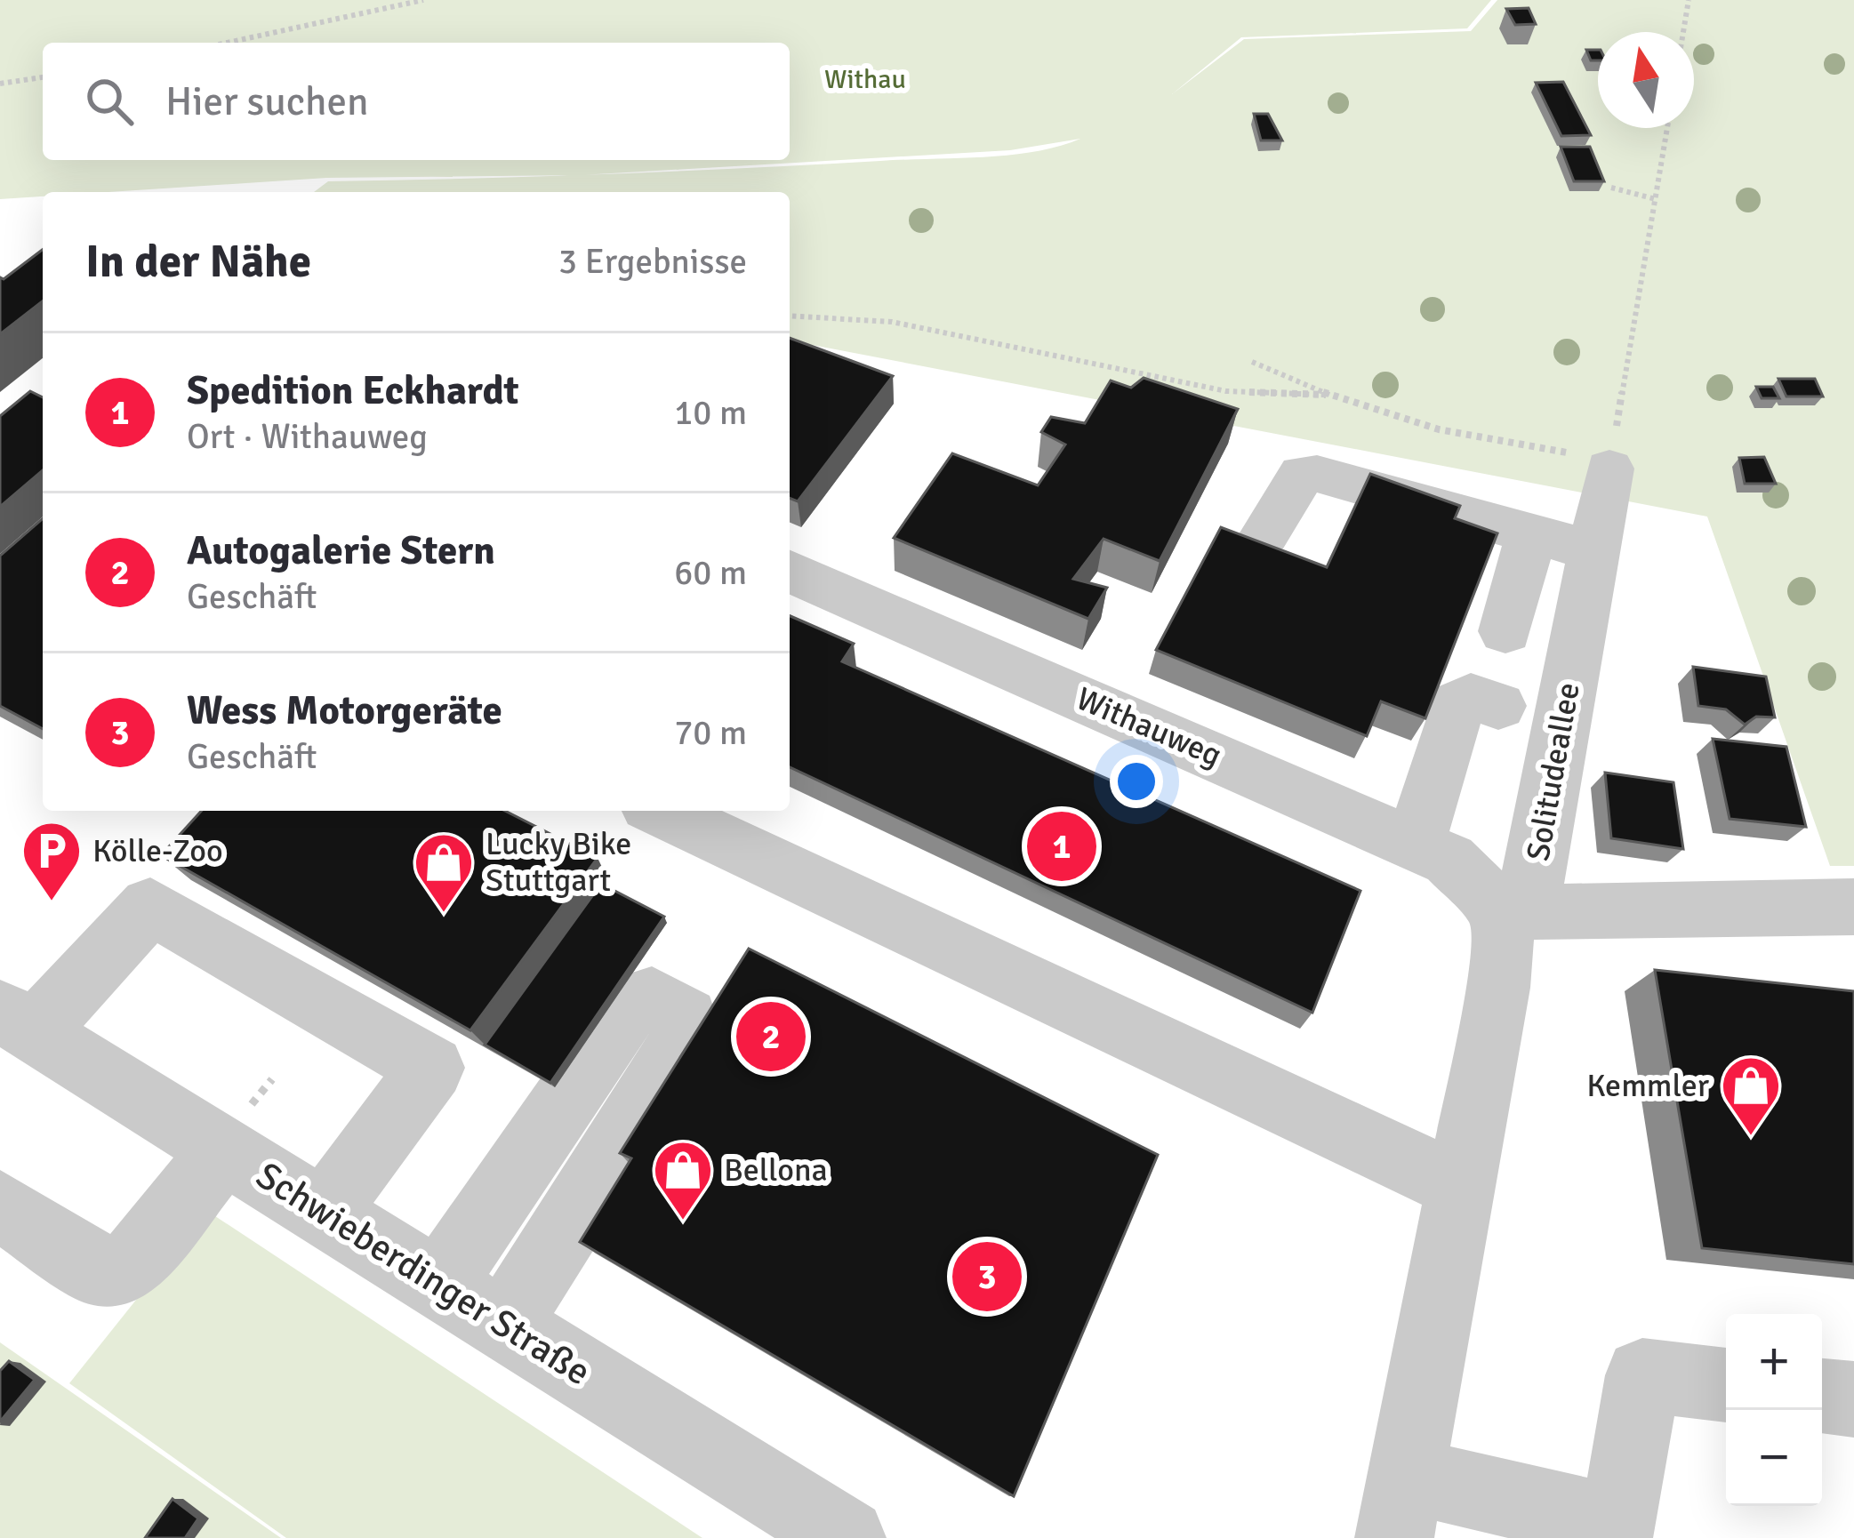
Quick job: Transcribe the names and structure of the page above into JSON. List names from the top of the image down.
{
  "streets": {
    "street": ["Withauweg", "Solitudeallee", "Schwieberdinger Straße"]
  },
  "crossings": [
    ["Withauweg", "Solitudeallee"]
  ],
  "parks": ["Withau"],
  "places": {
    "parking": ["Kölle-Zoo"],
    "shop": ["Lucky Bike Stuttgart", "Kemmler", "Bellona"]
  },
  "north": "top",
  "page": {
    "search": "Hier suchen",
    "heading": ["In der Nähe", "3 Ergebnisse"],
    "list": [
      {
        "mark": "1",
        "name": "Spedition Eckhardt",
        "note": "Ort · Withauweg",
        "value": "10 m"
      },
      {
        "mark": "2",
        "name": "Autogalerie Stern",
        "note": "Geschäft",
        "value": "60 m"
      },
      {
        "mark": "3",
        "name": "Wess Motorgeräte",
        "note": "Geschäft",
        "value": "70 m"
      }
    ],
    "pins": ["1", "2", "3"],
    "map_buttons": ["+", "−"]
  }
}
